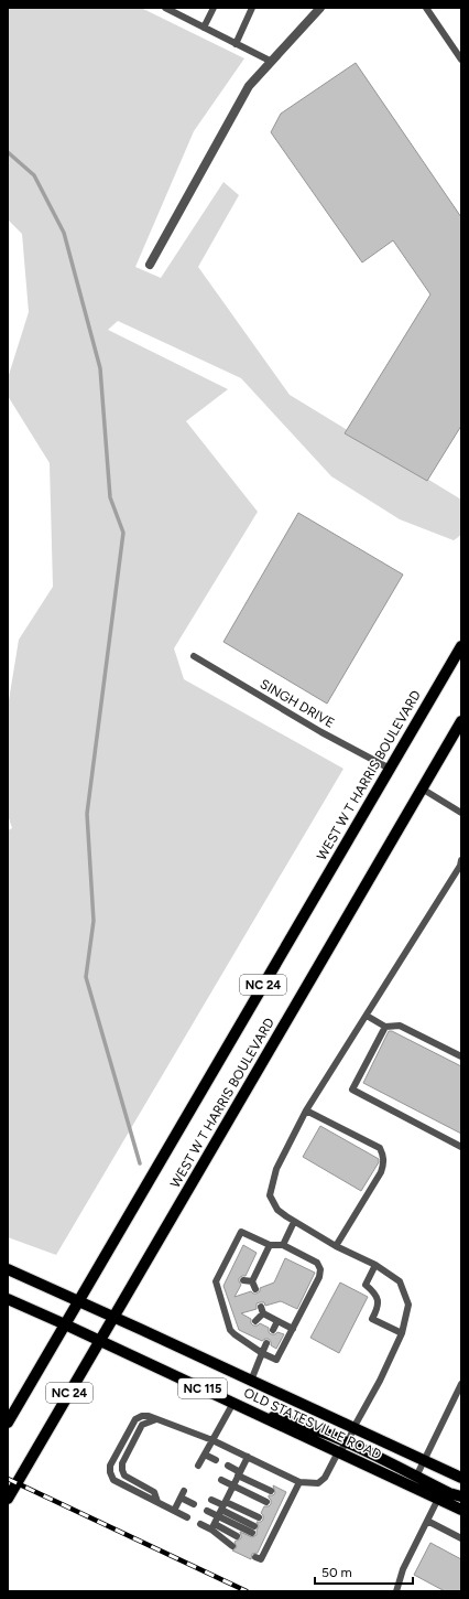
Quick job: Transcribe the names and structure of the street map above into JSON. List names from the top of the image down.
{
  "streets": {
    "main road": [
      "WEST W T HARRIS BOULEVARD",
      "NC 24",
      "NC 115",
      "OLD STATESVILLE ROAD"
    ],
    "lane": ["SINGH DRIVE"]
  },
  "crossings": [
    ["SINGH DRIVE", "WEST W T HARRIS BOULEVARD"],
    ["WEST W T HARRIS BOULEVARD", "OLD STATESVILLE ROAD"]
  ],
  "scale_bar": "50 m"
}
